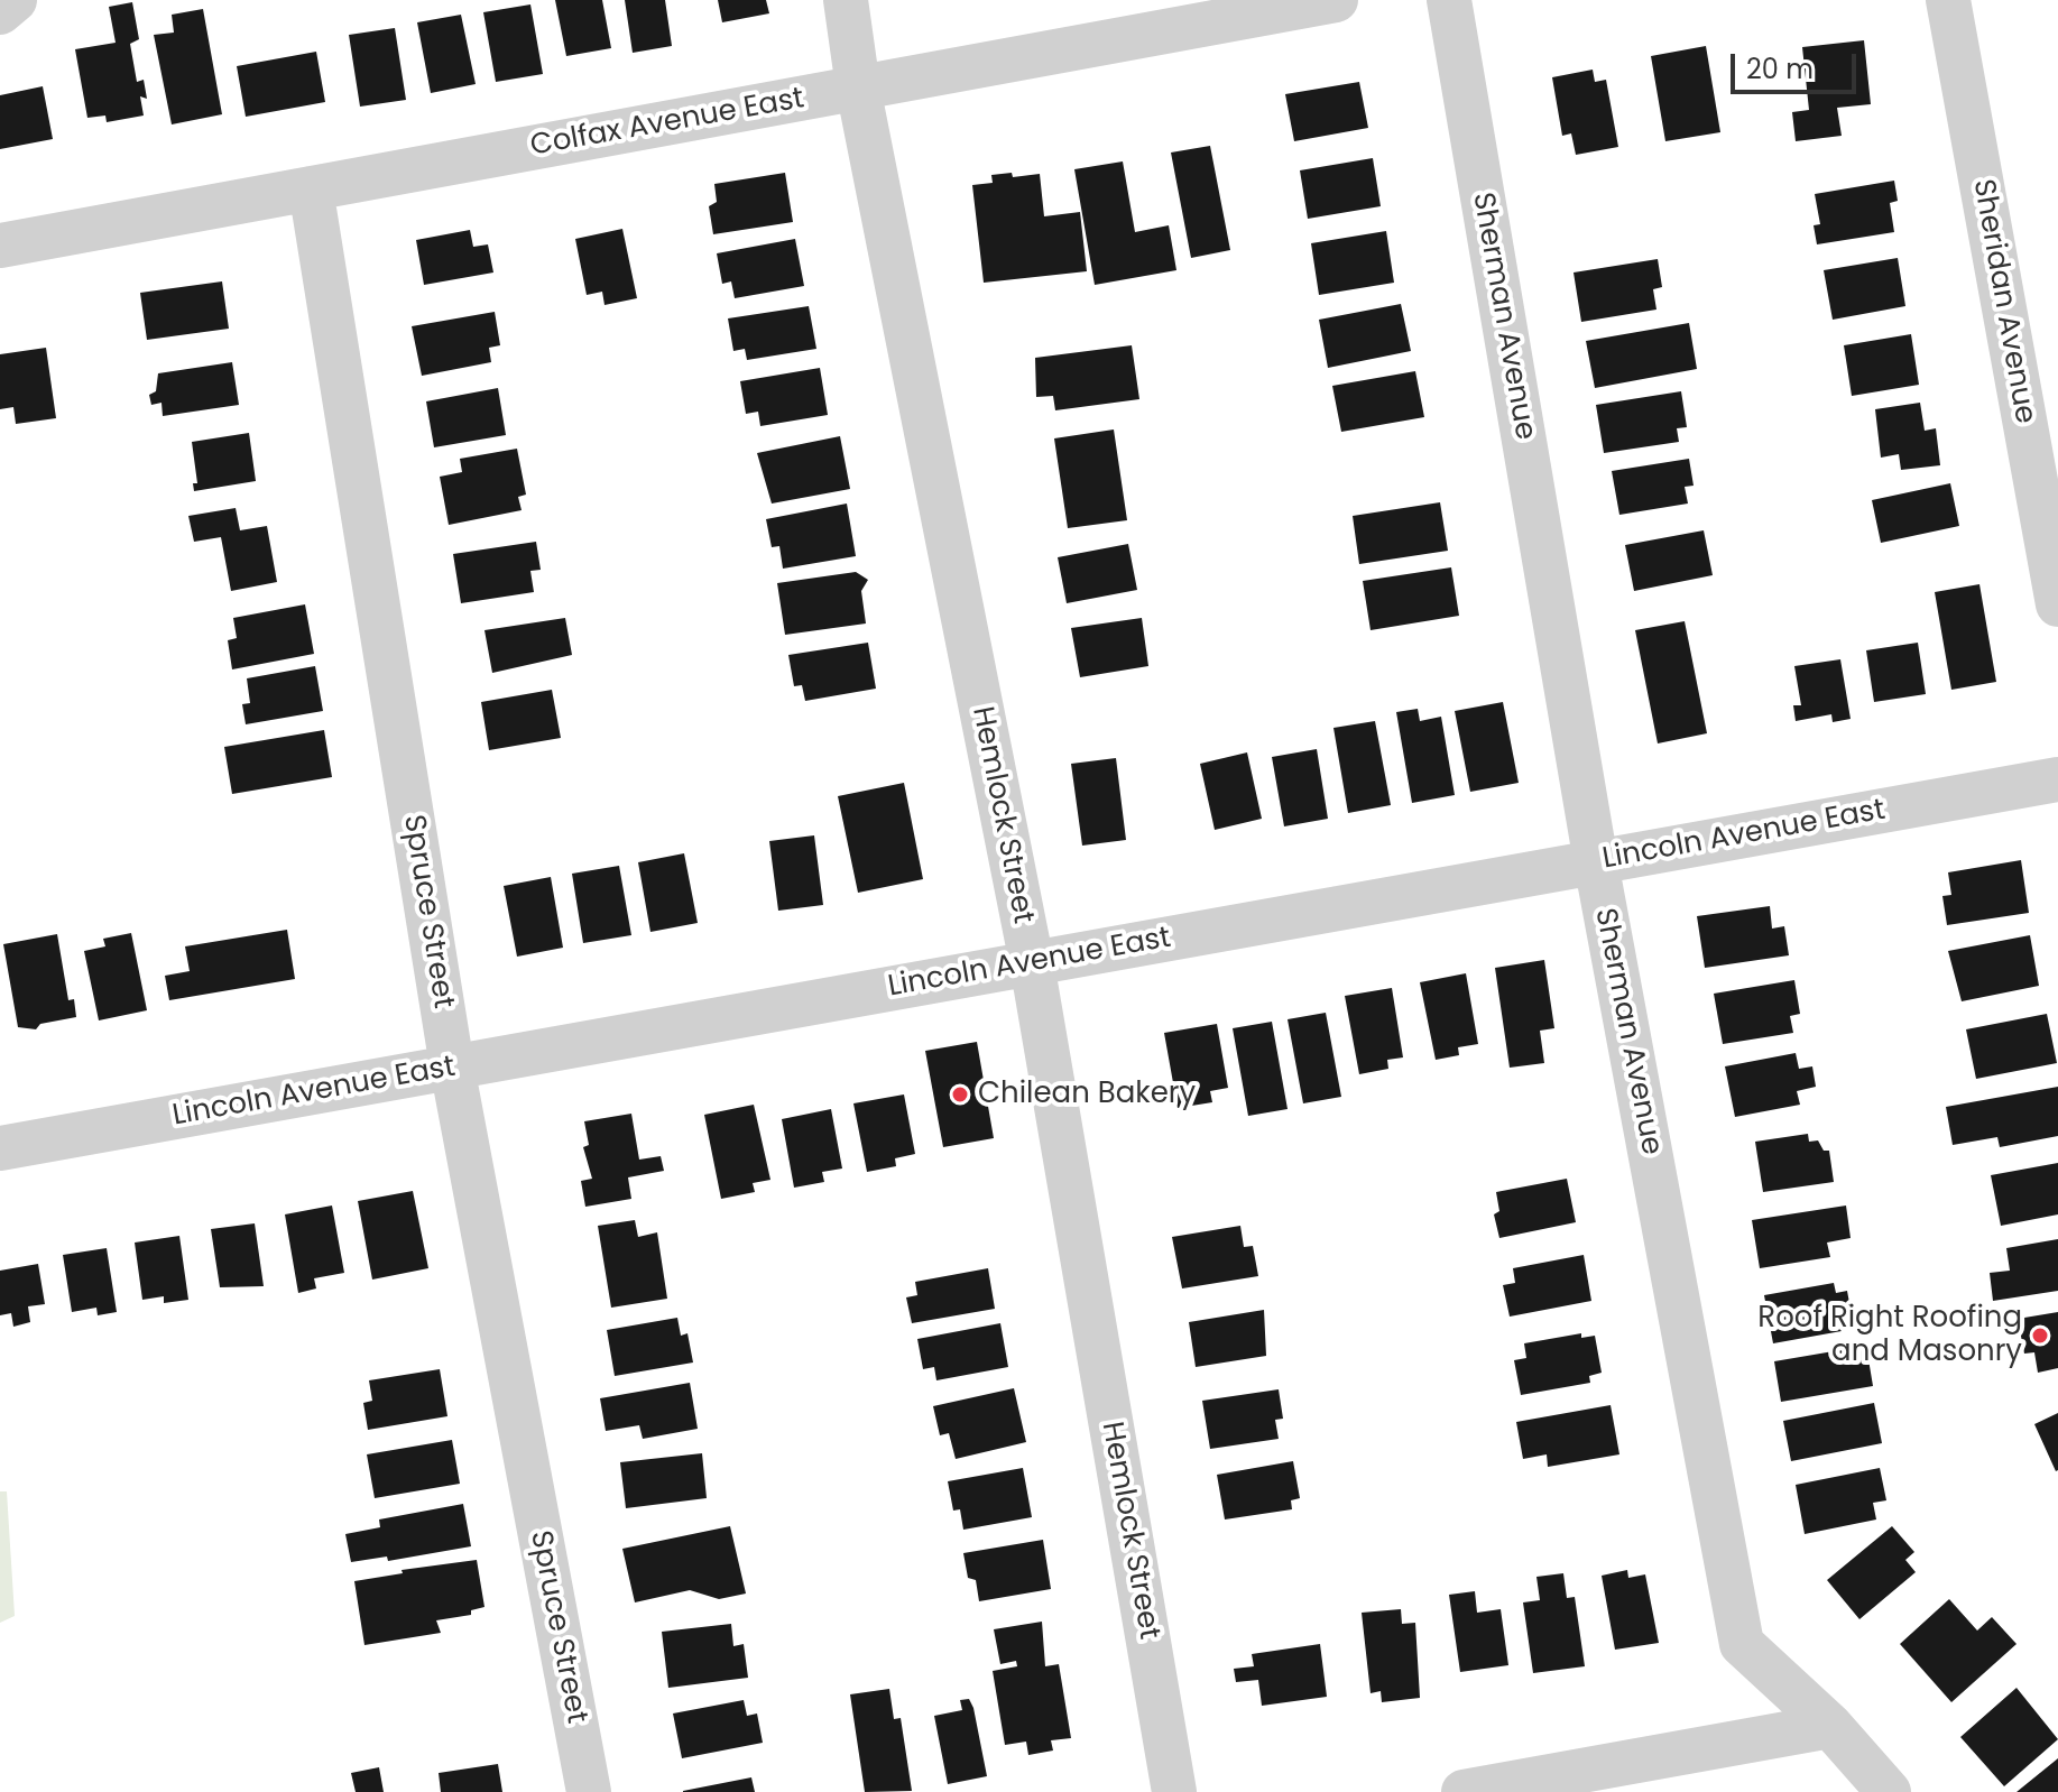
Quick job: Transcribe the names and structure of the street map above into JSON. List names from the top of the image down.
{
  "streets": {
    "street": [
      "Colfax Avenue East",
      "Sheridan Avenue",
      "Sherman Avenue",
      "Hemlock Street",
      "Lincoln Avenue East",
      "Spruce Street"
    ]
  },
  "crossings": [
    ["Colfax Avenue East", "Hemlock Street"],
    ["Colfax Avenue East", "Spruce Street"],
    ["Sherman Avenue", "Lincoln Avenue East"],
    ["Hemlock Street", "Lincoln Avenue East"],
    ["Lincoln Avenue East", "Spruce Street"]
  ],
  "places": ["Chilean Bakery", "Roof Right Roofing and Masonry"],
  "scale_bar": "20 m"
}
